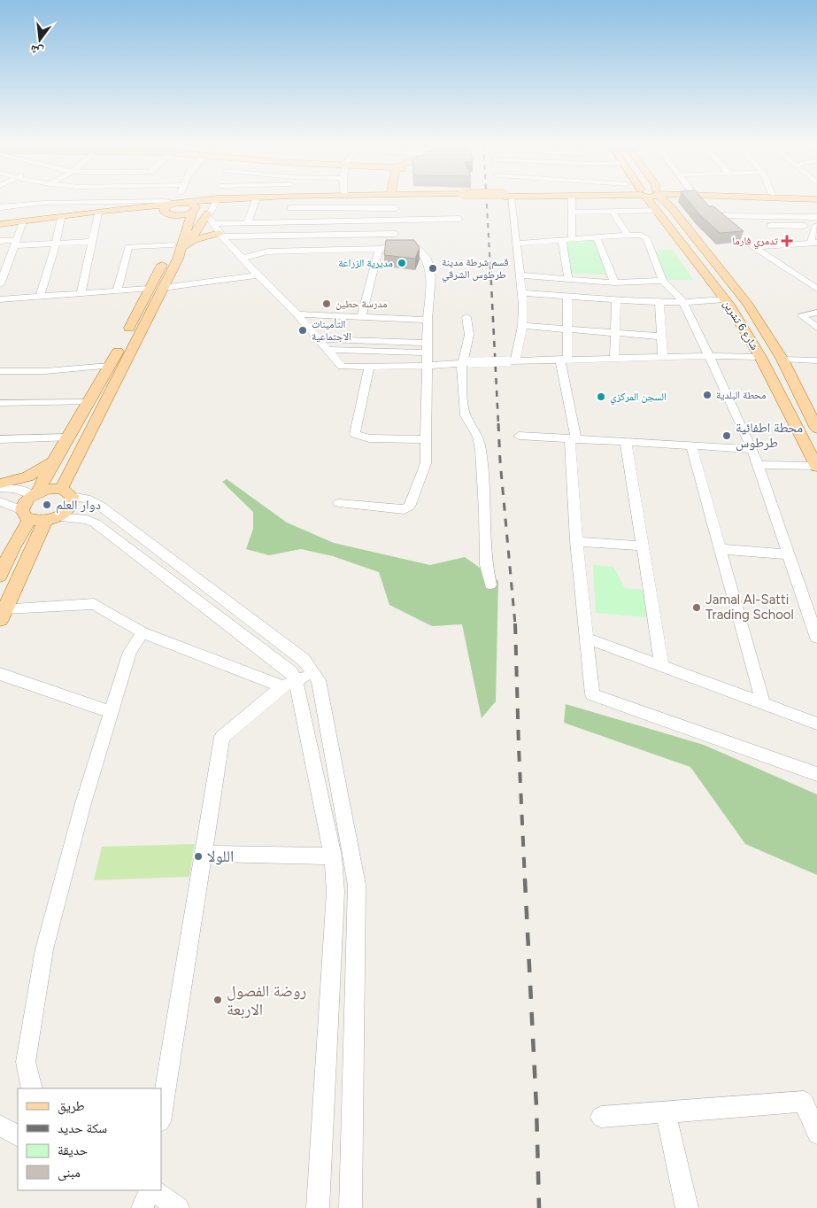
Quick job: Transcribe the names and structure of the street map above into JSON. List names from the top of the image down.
{
  "streets": {
    "main road": ["شارع 6 تشرين"]
  },
  "places": {
    "health": ["تدمري فارما"],
    "other": [
      "مديرية الزراعة",
      "قسم شرطة مدينة طرطوس الشرقي",
      "مدرسة حطين",
      "التأمينات الاجتماعية",
      "محطة البلدية",
      "السجن المركزي",
      "محطة اطفائية طرطوس",
      "دوار العلم",
      "Jamal Al-Satti Trading School",
      "اللولا",
      "روضة الفصول الاربعة"
    ]
  },
  "legend": [
    "طريق",
    "سكة حديد",
    "حديقة",
    "مبنى"
  ],
  "north": "bottom"
}
